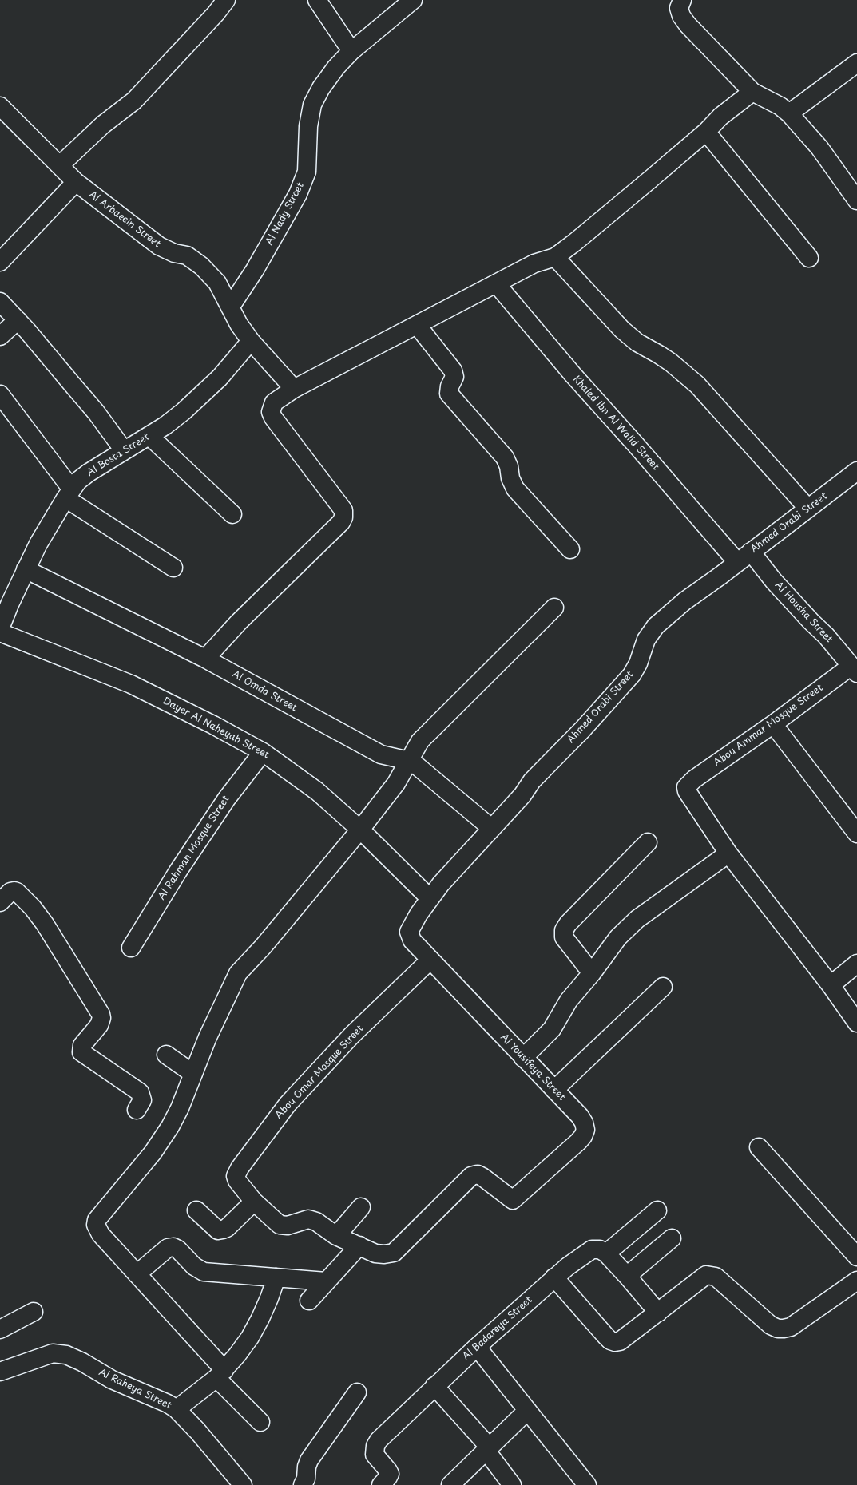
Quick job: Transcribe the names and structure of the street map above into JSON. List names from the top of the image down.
{
  "streets": {
    "street": [
      "Al Nady Street",
      "Al Arbaeein Street",
      "Khaled Ibn Al Walid Street",
      "Al Bosta Street",
      "Ahmed Orabi Street",
      "Al Housha Street",
      "Al Omda Street",
      "Abou Ammar Mosque Street",
      "Dayer Al Naheyah Street",
      "Al Rahman Mosque Street",
      "Al Yousifeya Street",
      "Abou Omar Mosque Street",
      "Al Badareya Street",
      "Al Raheya Street"
    ]
  },
  "crossings": [
    ["Al Nady Street", "Al Arbaeein Street"],
    ["Al Arbaeein Street", "Al Bosta Street"],
    ["Khaled Ibn Al Walid Street", "Ahmed Orabi Street"],
    ["Al Bosta Street", "Al Omda Street"],
    ["Ahmed Orabi Street", "Al Housha Street"],
    ["Ahmed Orabi Street", "Al Omda Street"],
    ["Ahmed Orabi Street", "Dayer Al Naheyah Street"],
    ["Ahmed Orabi Street", "Al Yousifeya Street"],
    ["Al Housha Street", "Abou Ammar Mosque Street"],
    ["Dayer Al Naheyah Street", "Al Rahman Mosque Street"],
    ["Al Yousifeya Street", "Abou Omar Mosque Street"]
  ]
}
